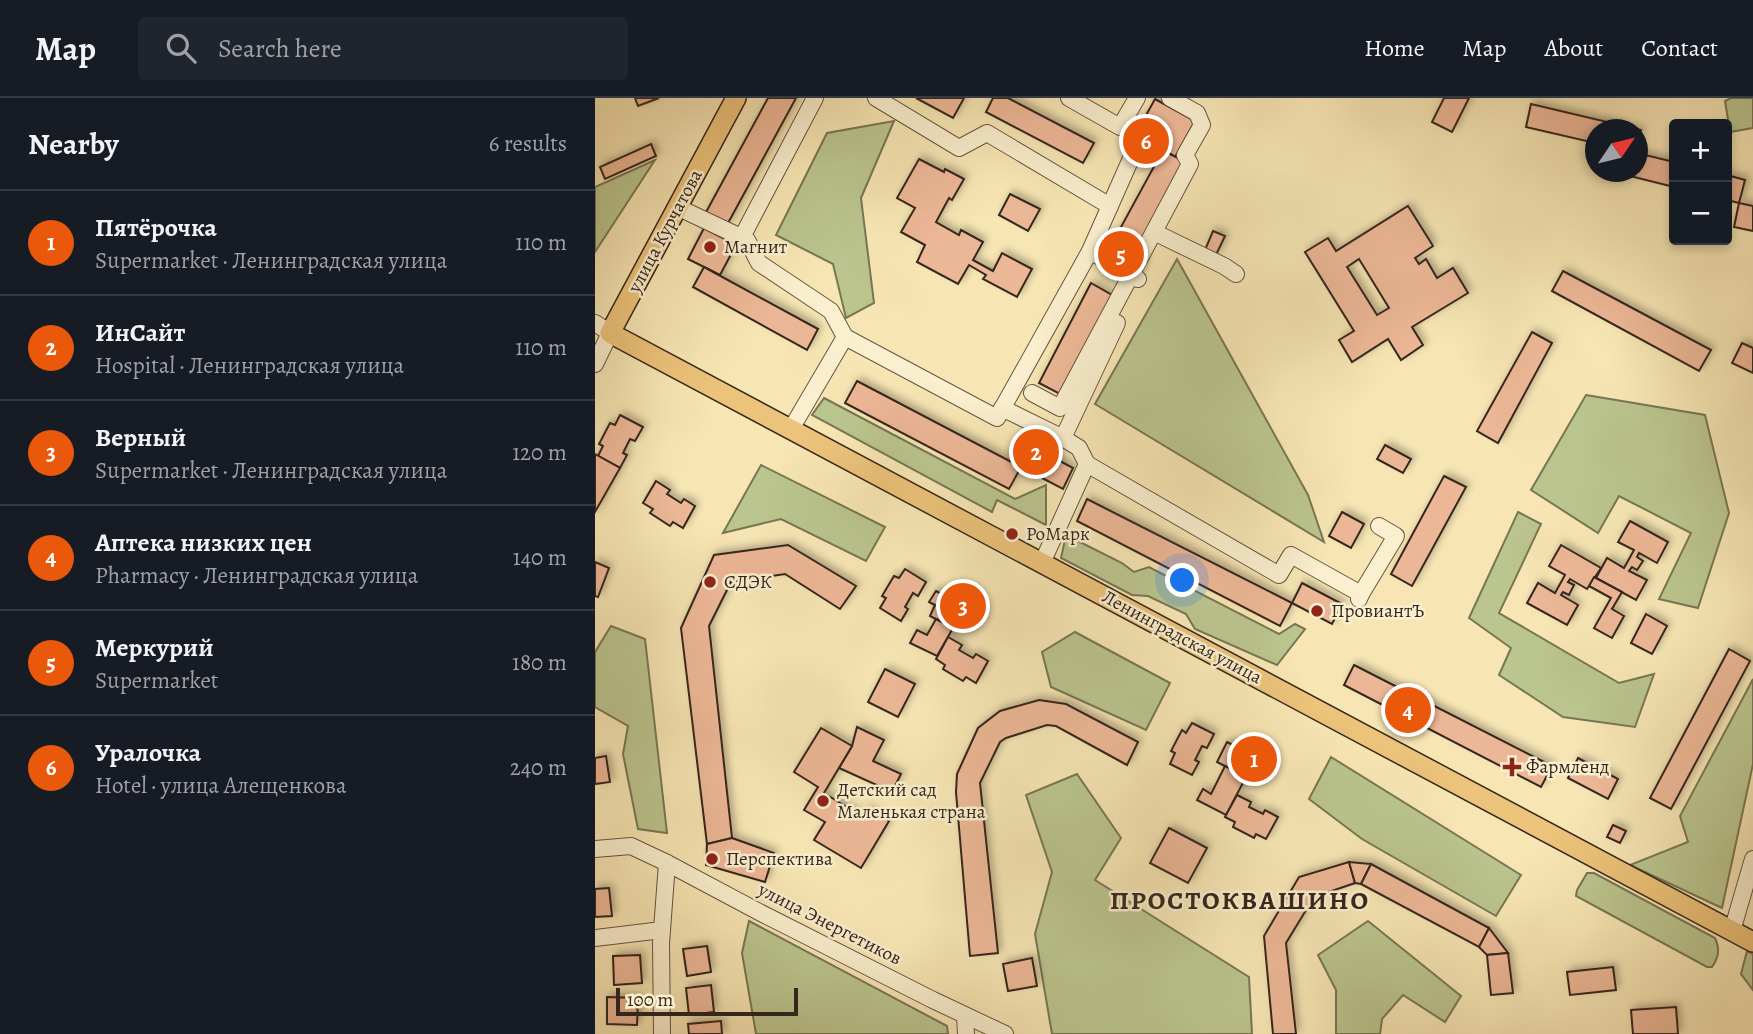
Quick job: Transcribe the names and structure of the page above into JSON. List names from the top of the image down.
{
  "streets": {
    "main road": ["улица Курчатова", "Ленинградская улица"],
    "street": ["улица Энергетиков"]
  },
  "crossings": [
    ["улица Курчатова", "Ленинградская улица"]
  ],
  "districts": ["ПРОСТОКВАШИНО"],
  "places": {
    "other": [
      "Магнит",
      "РоМарк",
      "СДЭК",
      "ПровиантЪ",
      "Детский сад Маленькая страна",
      "Перспектива"
    ],
    "health": ["Фармленд"]
  },
  "scale_bar": "100 m",
  "north": "top right",
  "page": {
    "header": "Map",
    "search": "Search here",
    "nav": [
      "Home",
      "Map",
      "About",
      "Contact"
    ],
    "heading": ["Nearby", "6 results"],
    "pins": [
      "6",
      "5",
      "2",
      "3",
      "4",
      "1"
    ],
    "map_buttons": ["+", "−"],
    "list": [
      {
        "mark": "1",
        "name": "Пятёрочка",
        "note": "Supermarket · Ленинградская улица",
        "value": "110 m"
      },
      {
        "mark": "2",
        "name": "ИнСайт",
        "note": "Hospital · Ленинградская улица",
        "value": "110 m"
      },
      {
        "mark": "3",
        "name": "Верный",
        "note": "Supermarket · Ленинградская улица",
        "value": "120 m"
      },
      {
        "mark": "4",
        "name": "Аптека низких цен",
        "note": "Pharmacy · Ленинградская улица",
        "value": "140 m"
      },
      {
        "mark": "5",
        "name": "Меркурий",
        "note": "Supermarket",
        "value": "180 m"
      },
      {
        "mark": "6",
        "name": "Уралочка",
        "note": "Hotel · улица Алещенкова",
        "value": "240 m"
      }
    ],
    "scale": "100 m"
  }
}
